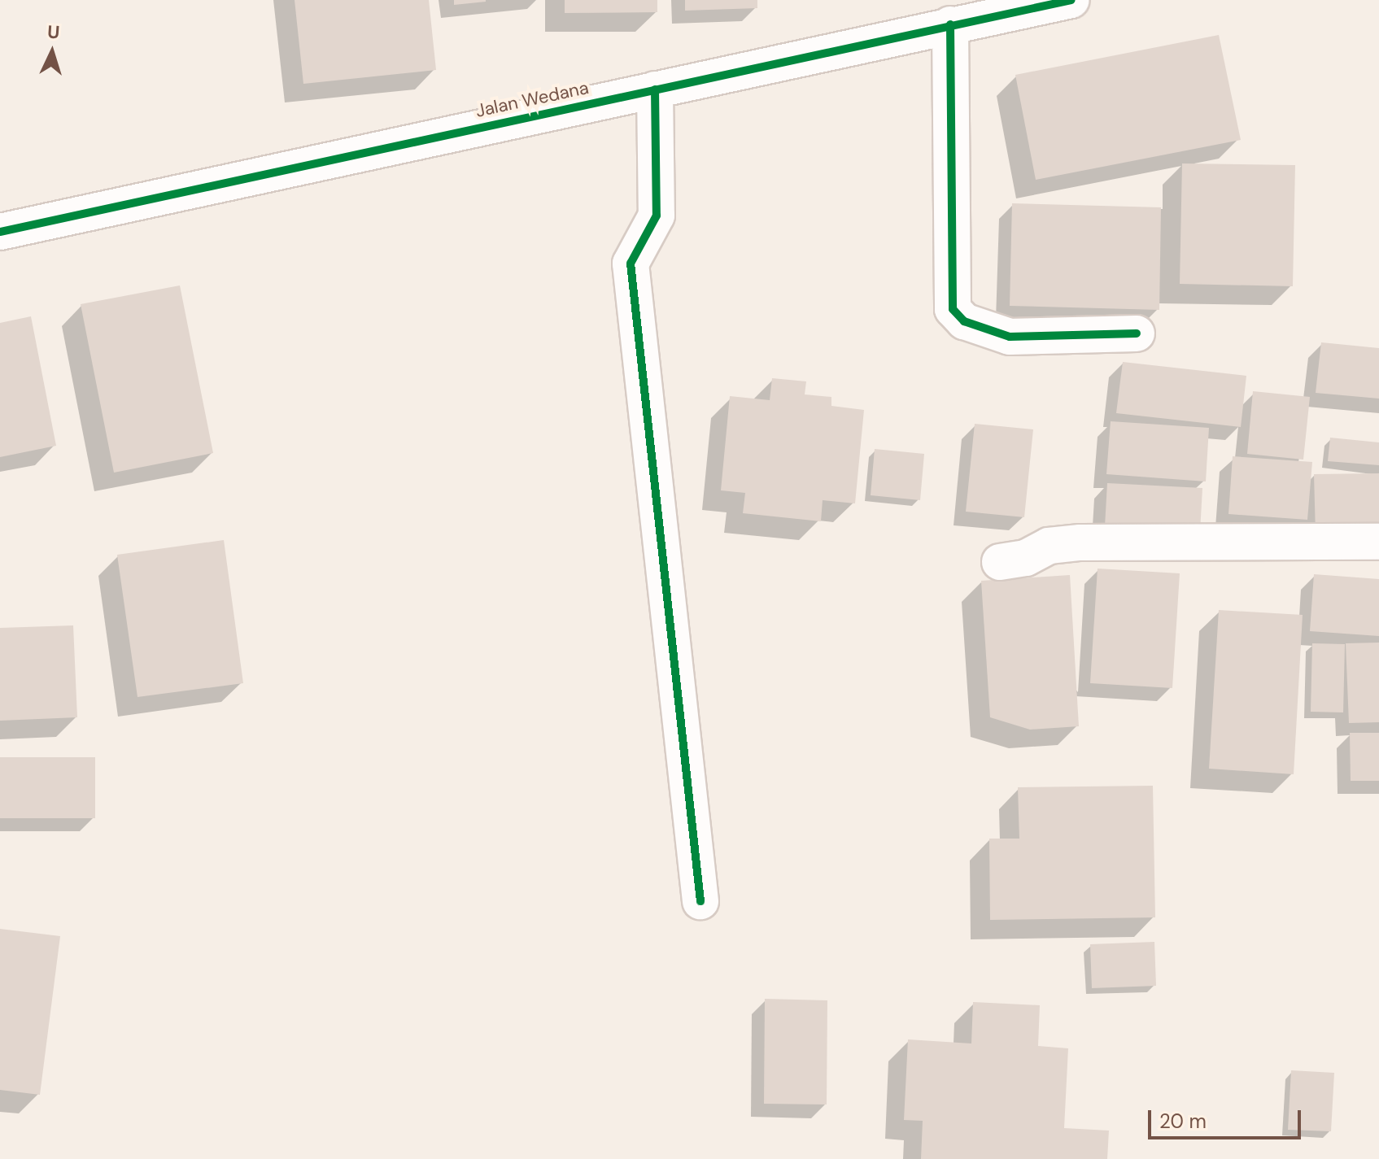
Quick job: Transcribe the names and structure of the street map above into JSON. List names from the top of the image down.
{
  "streets": {
    "street": ["Jalan Wedana"]
  },
  "scale_bar": "20 m",
  "north": "top"
}
